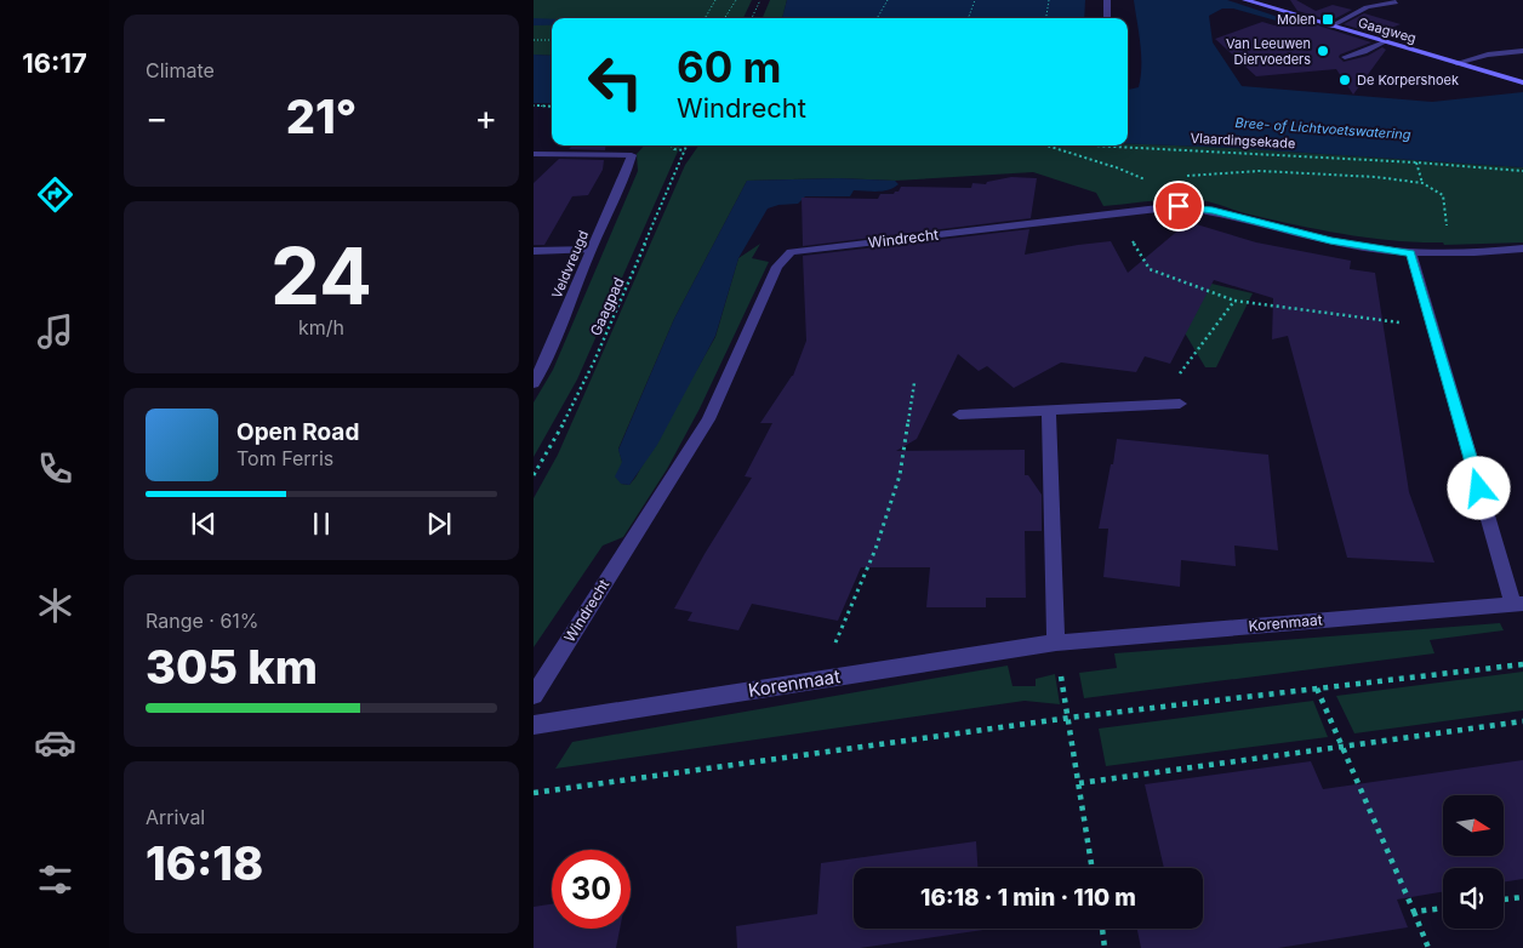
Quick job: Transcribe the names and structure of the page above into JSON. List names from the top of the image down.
{
  "streets": {
    "main road": ["Gaagweg"],
    "street": ["Windrecht", "Veldvreugd", "Korenmaat"],
    "path": ["Vlaardingsekade", "Gaagpad"]
  },
  "water": ["Bree- of Lichtvoetswatering"],
  "places": {
    "transit": ["Molen"],
    "other": ["Van Leeuwen Diervoeders", "De Korpershoek"]
  },
  "north": "right",
  "page": {
    "tabs": "16:17",
    "tile": [
      "Climate",
      ["24", "km/h"],
      ["Range · 61%", "305 km"],
      ["Arrival", "16:18"]
    ],
    "turn": ["60 m", "Windrecht"],
    "heat": ["−", "21°", "+"],
    "song": ["Open Road", "Tom Ferris"],
    "limit": "30",
    "trip": "16:18 · 1 min · 110 m"
  }
}
